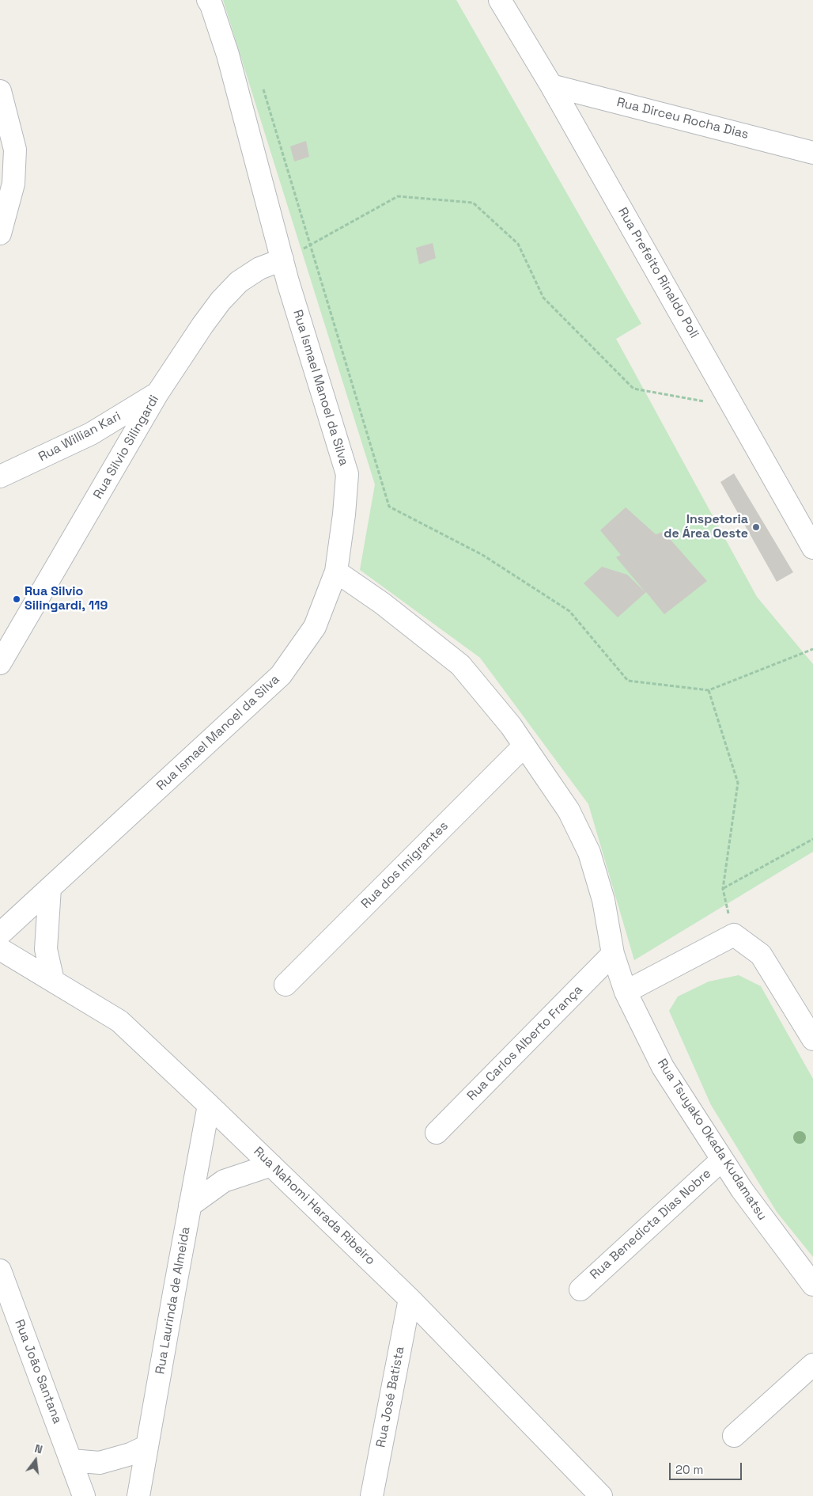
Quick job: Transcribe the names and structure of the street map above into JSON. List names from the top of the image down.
{
  "streets": {
    "street": [
      "Rua Dirceu Rocha Dias",
      "Rua Prefeito Rinaldo Poli",
      "Rua Ismael Manoel da Silva",
      "Rua Willian Kari",
      "Rua Silvio Silingardi",
      "Rua dos Imigrantes",
      "Rua Carlos Alberto França",
      "Rua Tsuyako Okada Kudamatsu",
      "Rua Nahomi Harada Ribeiro",
      "Rua Benedicta Dias Nobre",
      "Rua Laurinda de Almeida",
      "Rua João Santana",
      "Rua José Batista"
    ]
  },
  "crossings": [
    ["Rua Dirceu Rocha Dias", "Rua Prefeito Rinaldo Poli"],
    ["Rua Ismael Manoel da Silva", "Rua Silvio Silingardi"],
    ["Rua Ismael Manoel da Silva", "Rua Tsuyako Okada Kudamatsu"],
    ["Rua Willian Kari", "Rua Silvio Silingardi"],
    ["Rua dos Imigrantes", "Rua Tsuyako Okada Kudamatsu"],
    ["Rua Carlos Alberto França", "Rua Tsuyako Okada Kudamatsu"],
    ["Rua Tsuyako Okada Kudamatsu", "Rua Benedicta Dias Nobre"],
    ["Rua Nahomi Harada Ribeiro", "Rua Laurinda de Almeida"],
    ["Rua Nahomi Harada Ribeiro", "Rua José Batista"]
  ],
  "places": ["Inspetoria de Área Oeste", "Rua Silvio Silingardi, 119"],
  "scale_bar": "20 m",
  "north": "top"
}
